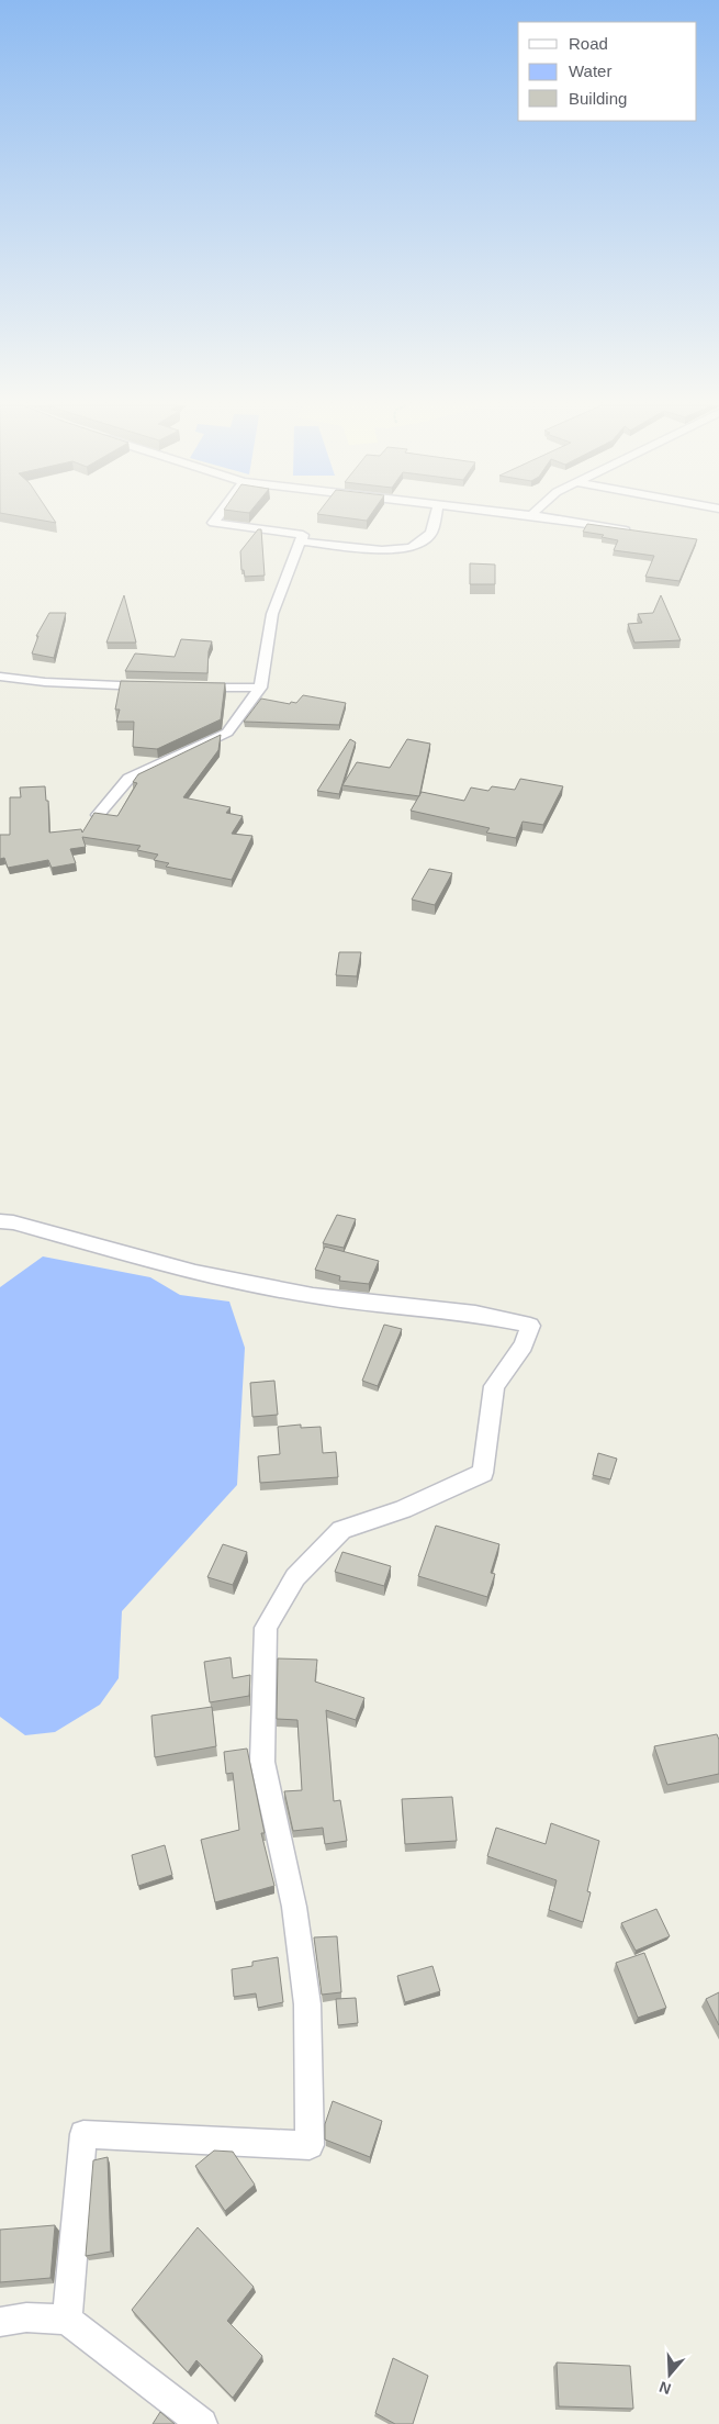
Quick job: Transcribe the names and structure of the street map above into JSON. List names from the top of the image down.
{
  "legend": ["Road", "Water", "Building"],
  "north": "bottom"
}
